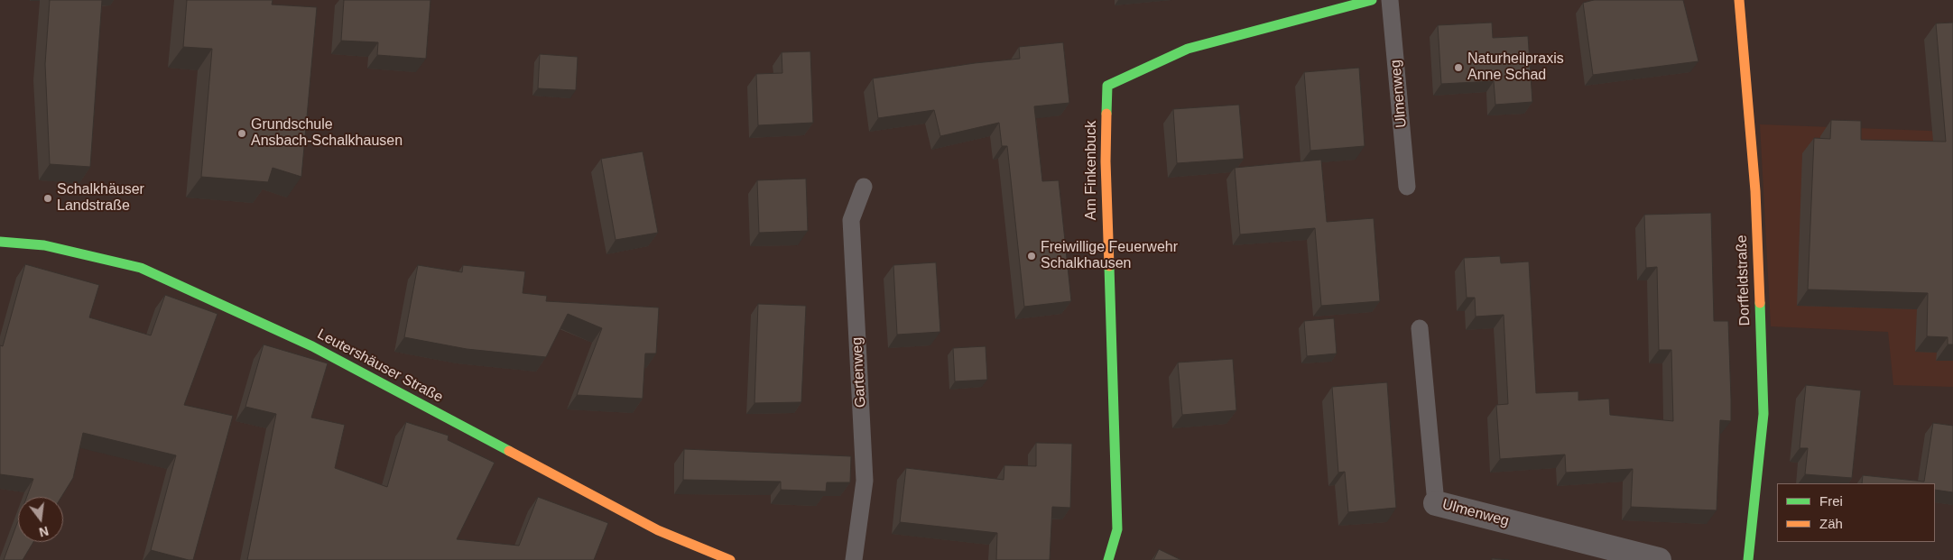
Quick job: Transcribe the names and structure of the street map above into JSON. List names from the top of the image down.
{
  "streets": {
    "street": [
      "Ulmenweg",
      "Am Finkenbuck",
      "Dorffeldstraße",
      "Leutershäuser Straße"
    ],
    "lane": ["Gartenweg"]
  },
  "places": [
    "Naturheilpraxis Anne Schad",
    "Grundschule Ansbach-Schalkhausen",
    "Schalkhäuser Landstraße",
    "Freiwillige Feuerwehr Schalkhausen"
  ],
  "legend": ["Frei", "Zäh"],
  "north": "bottom"
}
